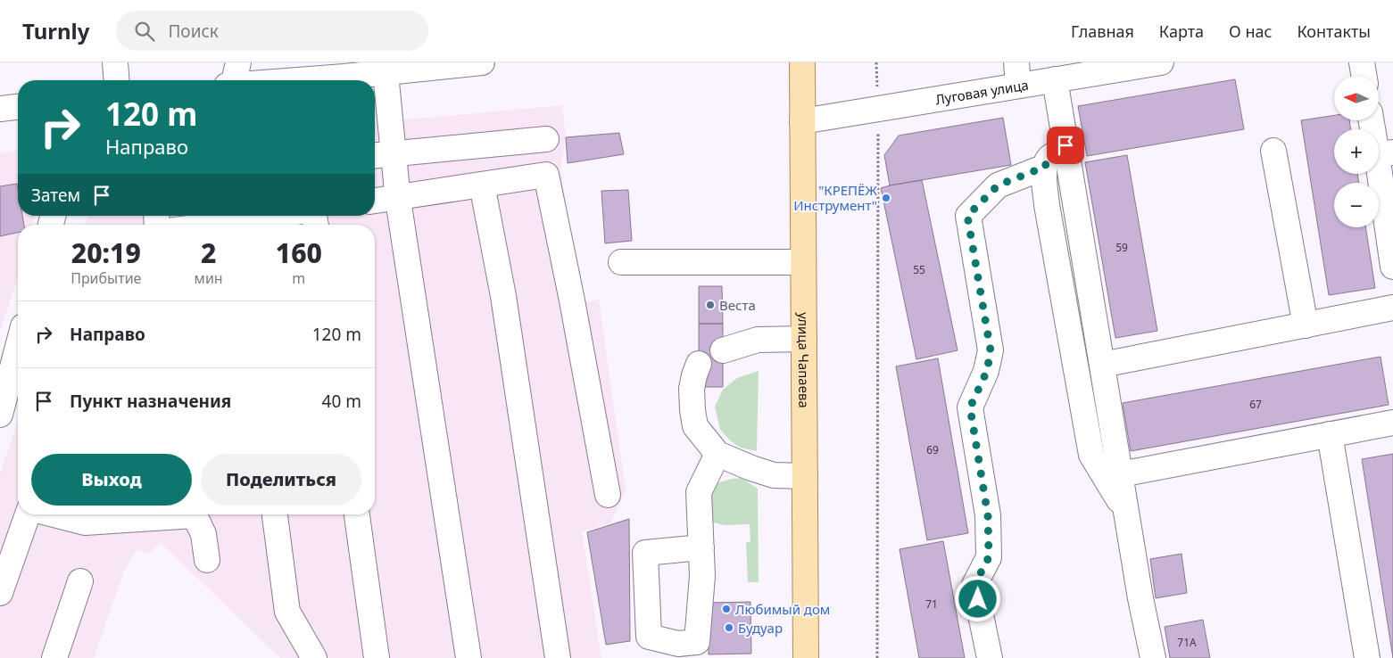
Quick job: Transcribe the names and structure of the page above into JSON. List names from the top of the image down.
{
  "streets": {
    "main road": ["улица Чапаева"],
    "street": ["Луговая улица"]
  },
  "crossings": [
    ["Луговая улица", "улица Чапаева"]
  ],
  "places": [
    "\"КРЕПЁЖ Инструмент\"",
    "Веста",
    "Любимый дом",
    "Будуар"
  ],
  "house_numbers": [
    "59",
    "55",
    "67",
    "69",
    "71",
    "71А"
  ],
  "north": "left",
  "page": {
    "header": "Turnly",
    "search": "Поиск",
    "nav": [
      "Главная",
      "Карта",
      "О нас",
      "Контакты"
    ],
    "map_buttons": ["+", "−"],
    "turn": ["120 m", "Направо"],
    "then": "Затем",
    "eta": [
      "20:19",
      "Прибытие",
      "2",
      "мин",
      "160",
      "m"
    ],
    "list": [
      {
        "name": "Направо",
        "value": "120 m"
      },
      {
        "name": "Пункт назначения",
        "value": "40 m"
      }
    ],
    "buttons": ["Выход", "Поделиться"]
  }
}
